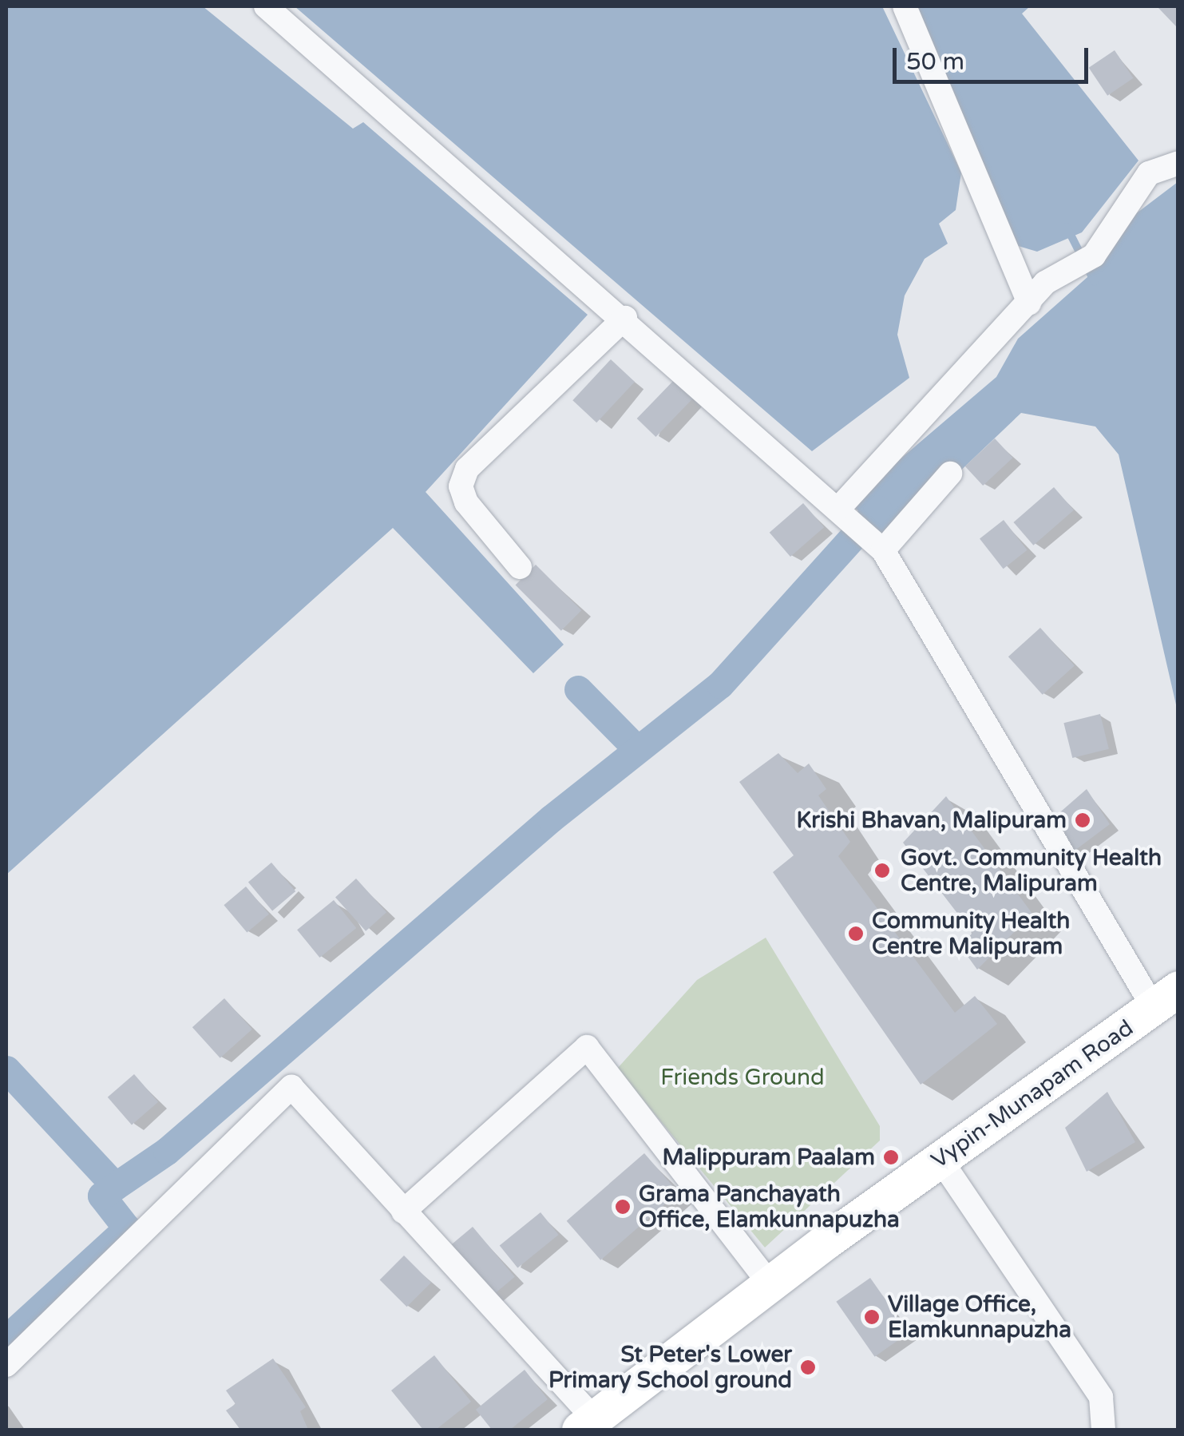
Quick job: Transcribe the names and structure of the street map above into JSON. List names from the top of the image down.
{
  "streets": {
    "main road": ["Vypin-Munapam Road"]
  },
  "parks": ["Friends Ground"],
  "places": [
    "Krishi Bhavan, Malipuram",
    "Govt. Community Health Centre, Malipuram",
    "Community Health Centre Malipuram",
    "Malippuram Paalam",
    "Grama Panchayath Office, Elamkunnapuzha",
    "Village Office, Elamkunnapuzha",
    "St Peter's Lower Primary School ground"
  ],
  "scale_bar": "50 m"
}
